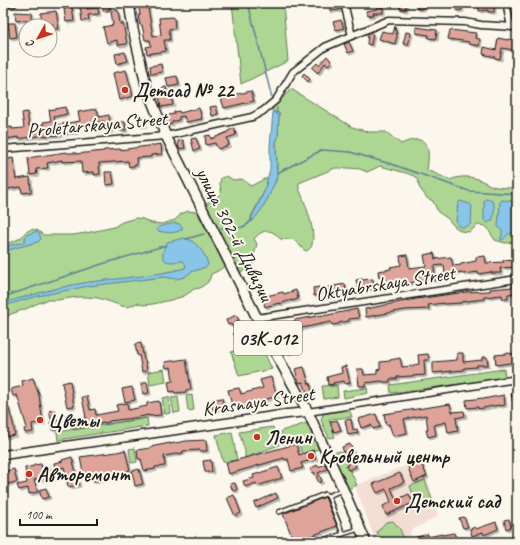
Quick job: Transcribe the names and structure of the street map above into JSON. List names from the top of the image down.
{
  "streets": {
    "main road": ["улица 302-й Дивизии", "03К-012"],
    "street": ["Proletarskaya Street", "Oktyabrskaya Street", "Krasnaya Street"]
  },
  "crossings": [
    ["Proletarskaya Street", "улица 302-й Дивизии"],
    ["Proletarskaya Street", "03К-012"],
    ["улица 302-й Дивизии", "Oktyabrskaya Street"],
    ["улица 302-й Дивизии", "03К-012"],
    ["улица 302-й Дивизии", "Krasnaya Street"]
  ],
  "places": [
    "Детсад № 22",
    "Цветы",
    "Ленин",
    "Кровельный центр",
    "Авторемонт",
    "Детский сад"
  ],
  "scale_bar": "100 m",
  "north": "bottom left"
}
